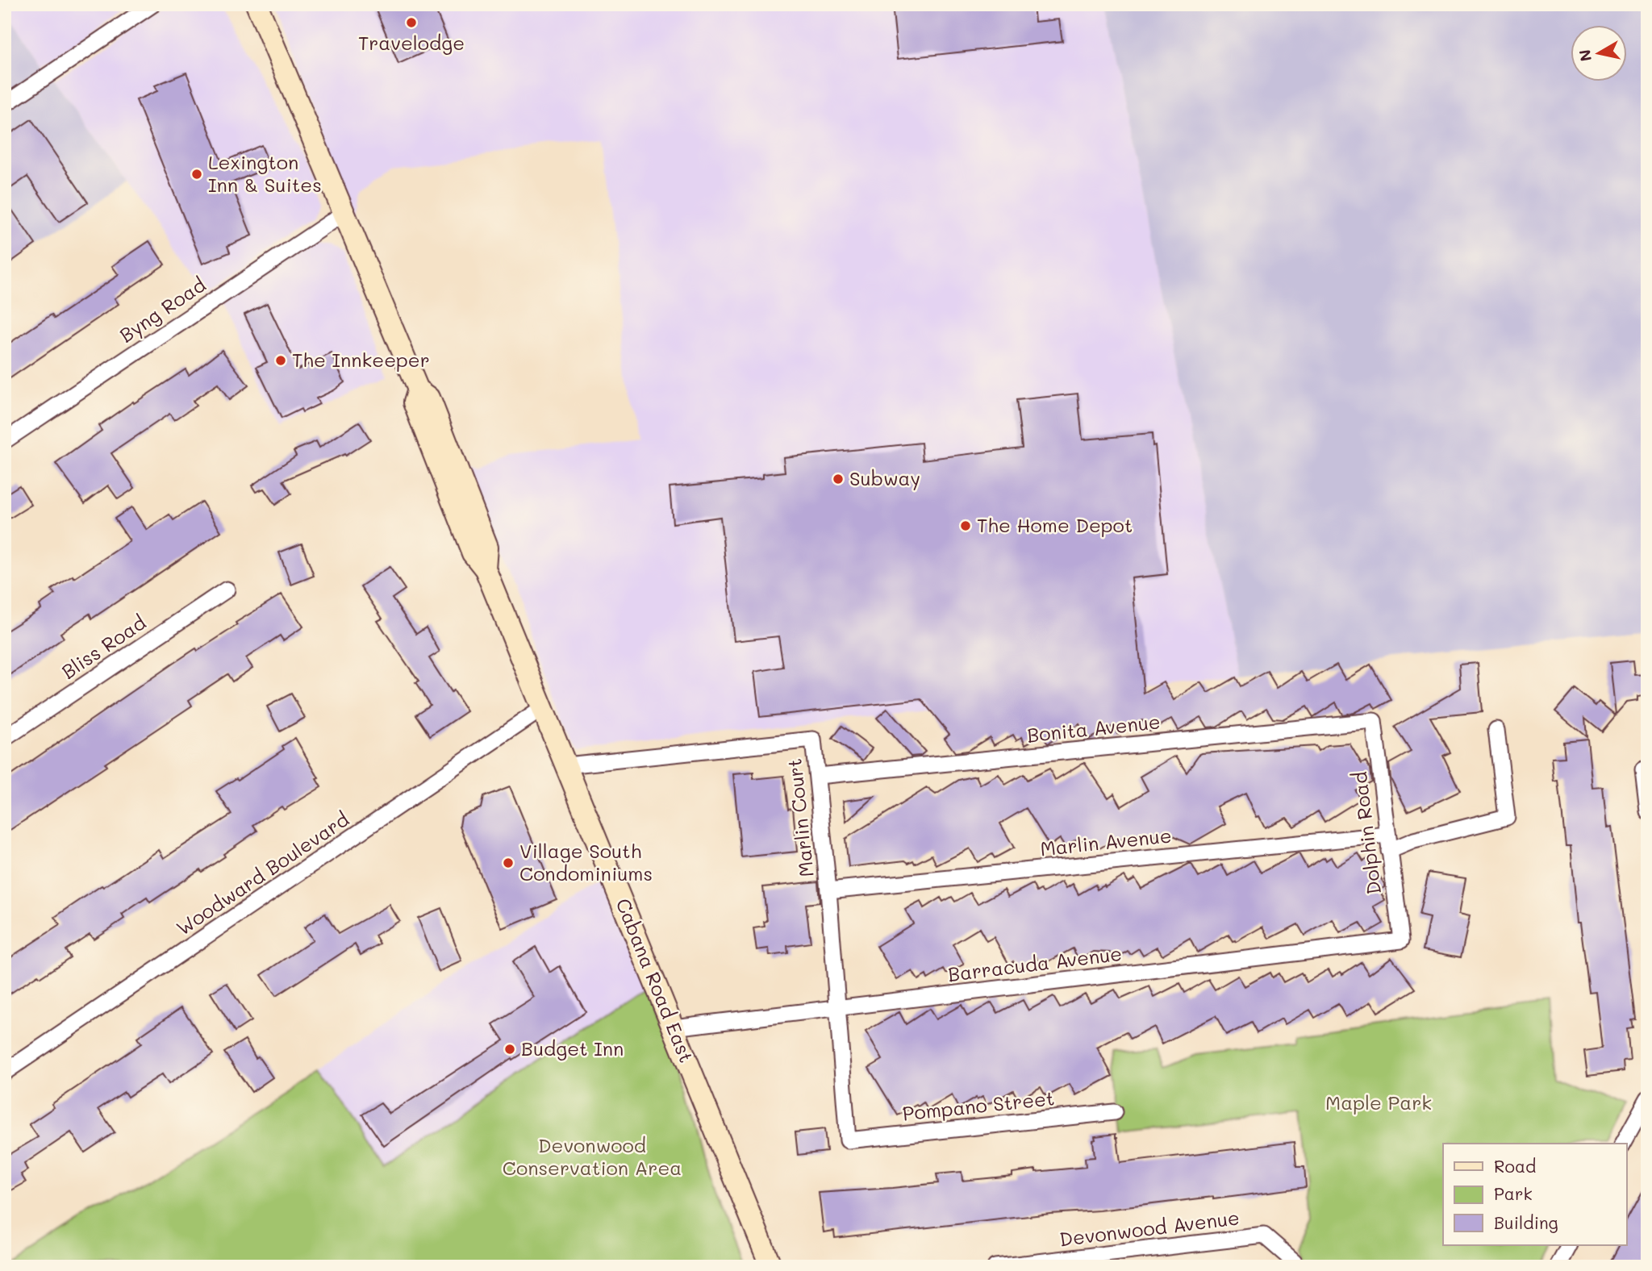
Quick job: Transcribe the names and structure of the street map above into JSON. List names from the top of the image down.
{
  "streets": {
    "main road": ["Cabana Road East"],
    "street": [
      "Byng Road",
      "Bliss Road",
      "Bonita Avenue",
      "Marlin Court",
      "Dolphin Road",
      "Marlin Avenue",
      "Woodward Boulevard",
      "Barracuda Avenue",
      "Pompano Street",
      "Devonwood Avenue"
    ]
  },
  "crossings": [
    ["Byng Road", "Cabana Road East"],
    ["Bonita Avenue", "Marlin Court"],
    ["Bonita Avenue", "Dolphin Road"],
    ["Marlin Court", "Marlin Avenue"],
    ["Marlin Court", "Barracuda Avenue"],
    ["Marlin Court", "Cabana Road East"],
    ["Marlin Court", "Pompano Street"],
    ["Dolphin Road", "Marlin Avenue"],
    ["Dolphin Road", "Barracuda Avenue"],
    ["Woodward Boulevard", "Cabana Road East"],
    ["Barracuda Avenue", "Cabana Road East"]
  ],
  "parks": ["Maple Park", "Devonwood Conservation Area"],
  "places": [
    "Travelodge",
    "Lexington Inn & Suites",
    "The Innkeeper",
    "Subway",
    "The Home Depot",
    "Village South Condominiums",
    "Budget Inn"
  ],
  "legend": ["Road", "Park", "Building"],
  "north": "left"
}
